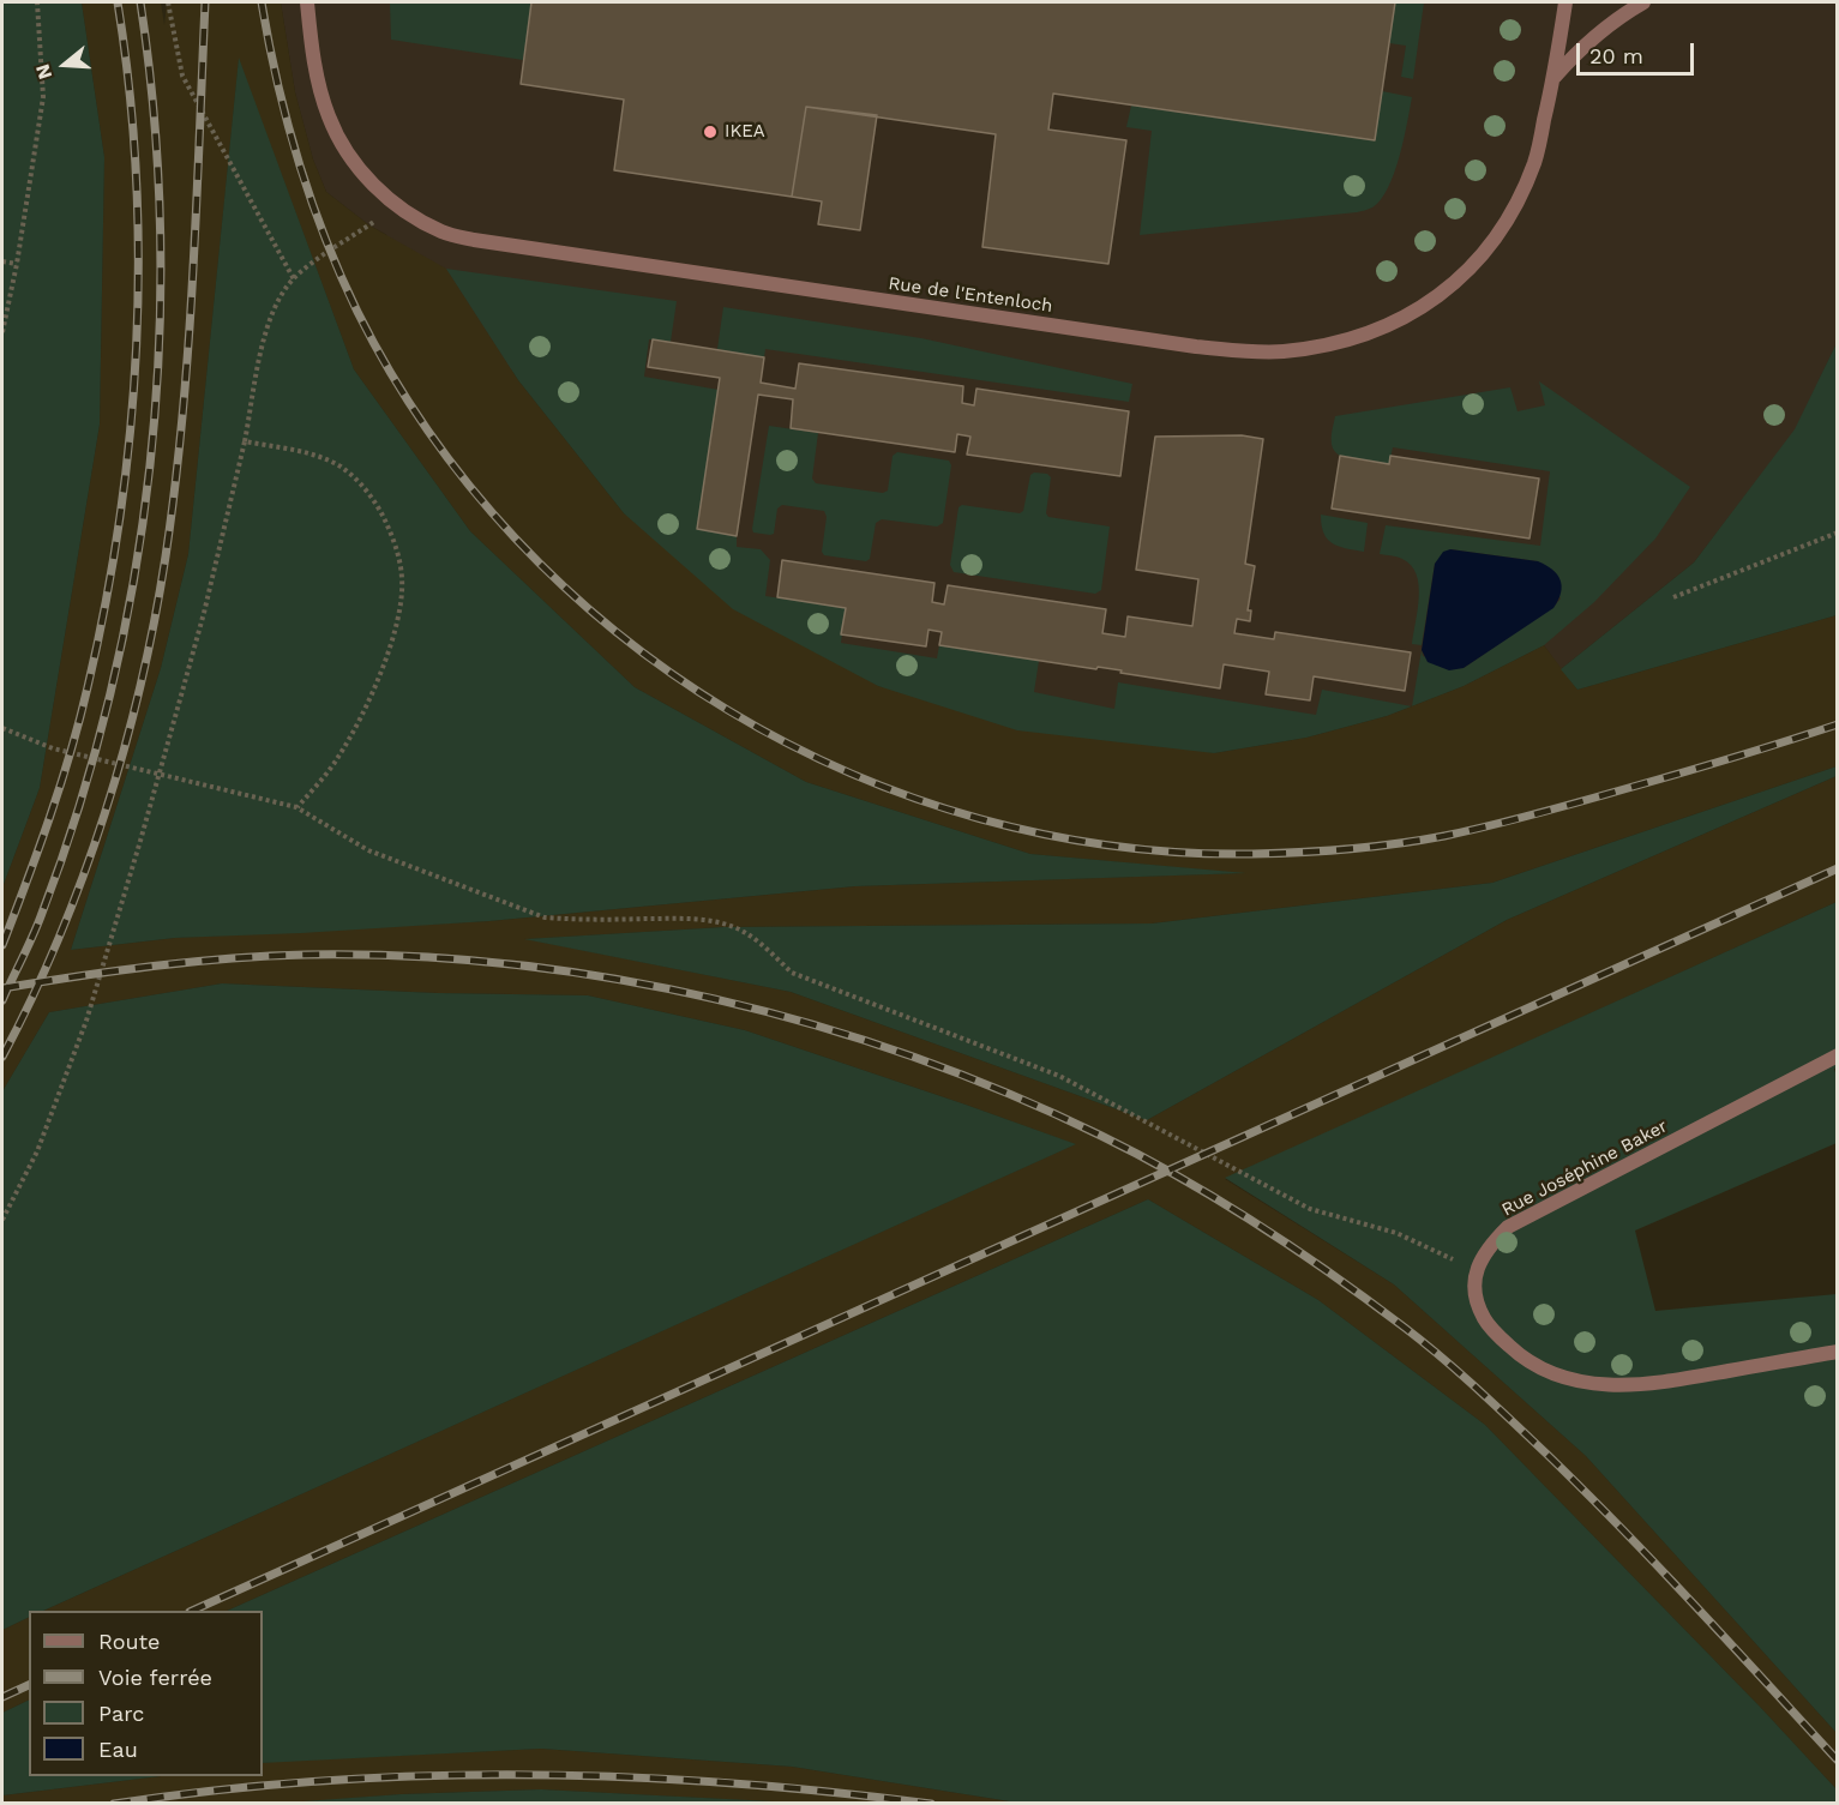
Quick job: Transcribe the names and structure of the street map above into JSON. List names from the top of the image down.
{
  "streets": {
    "street": ["Rue de l'Entenloch", "Rue Joséphine Baker"]
  },
  "places": ["IKEA"],
  "legend": [
    "Route",
    "Voie ferrée",
    "Parc",
    "Eau"
  ],
  "scale_bar": "20 m",
  "north": "left"
}
